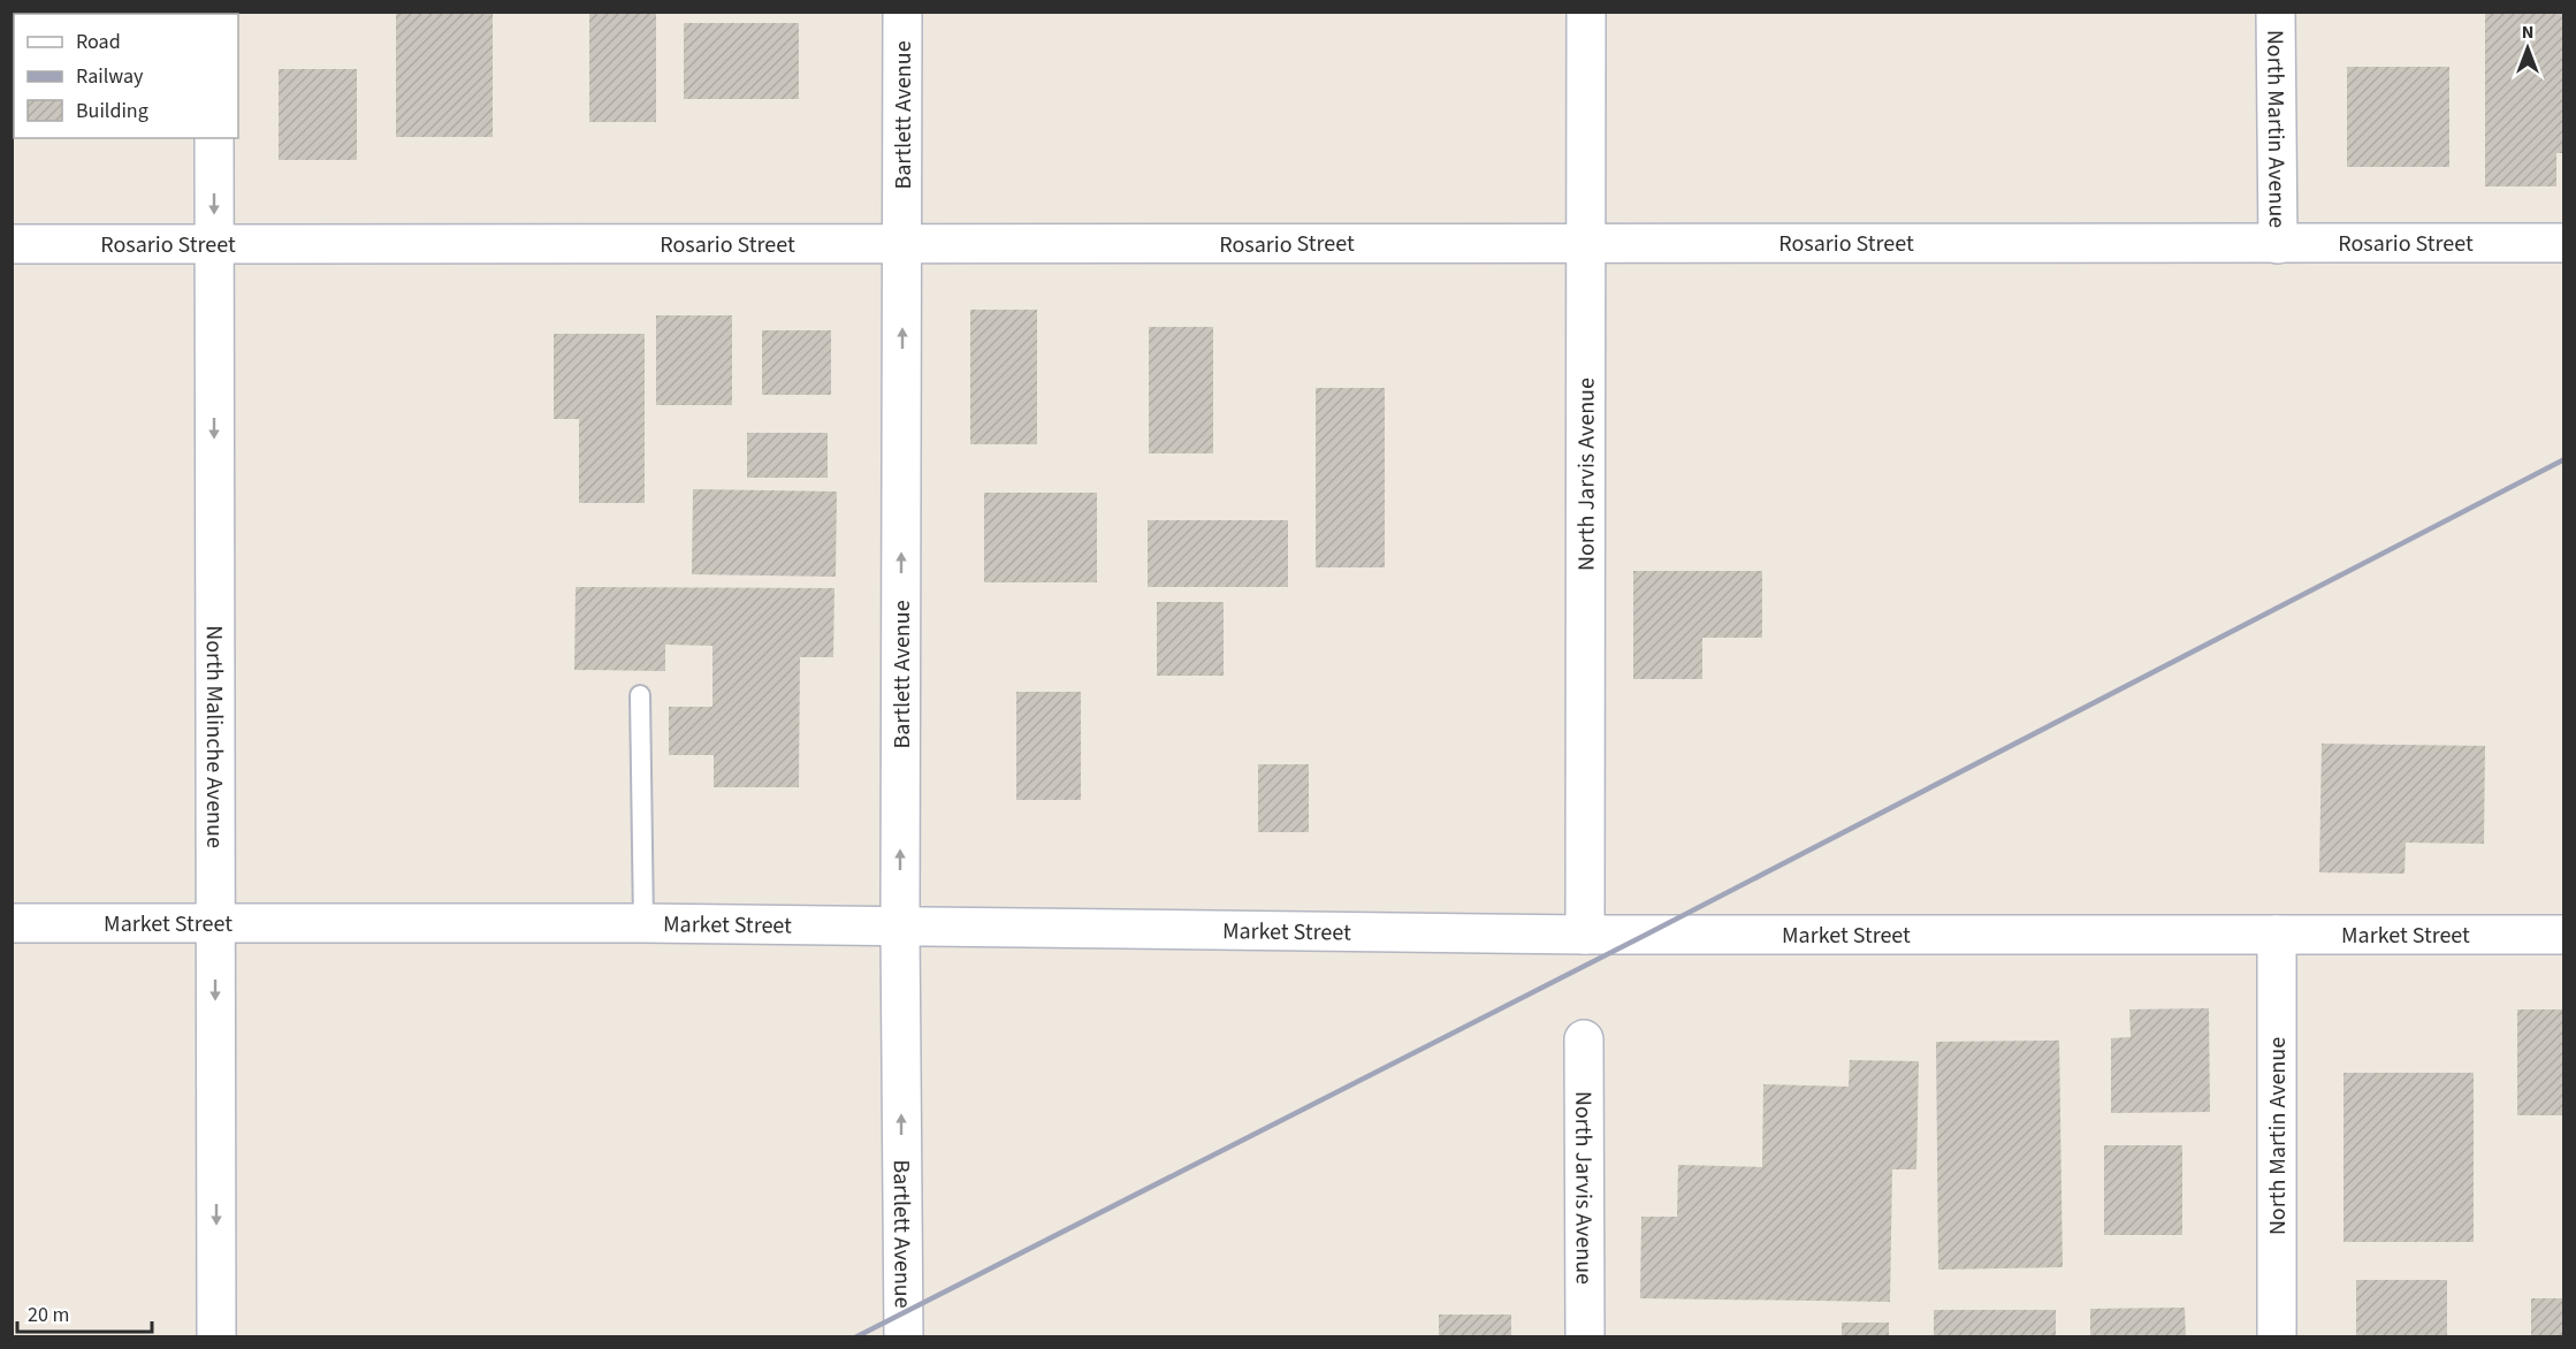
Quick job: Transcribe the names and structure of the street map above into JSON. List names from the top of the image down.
{
  "streets": {
    "street": [
      "Bartlett Avenue",
      "North Martin Avenue",
      "Rosario Street",
      "North Jarvis Avenue",
      "North Malinche Avenue",
      "Market Street"
    ]
  },
  "crossings": [
    ["Bartlett Avenue", "Rosario Street"],
    ["Bartlett Avenue", "Market Street"],
    ["North Martin Avenue", "Rosario Street"],
    ["North Martin Avenue", "Market Street"],
    ["Rosario Street", "North Jarvis Avenue"],
    ["Rosario Street", "North Malinche Avenue"],
    ["North Jarvis Avenue", "Market Street"],
    ["North Malinche Avenue", "Market Street"]
  ],
  "one_way": ["Bartlett Avenue", "North Malinche Avenue"],
  "legend": ["Road", "Railway", "Building"],
  "scale_bar": "20 m",
  "north": "top"
}
